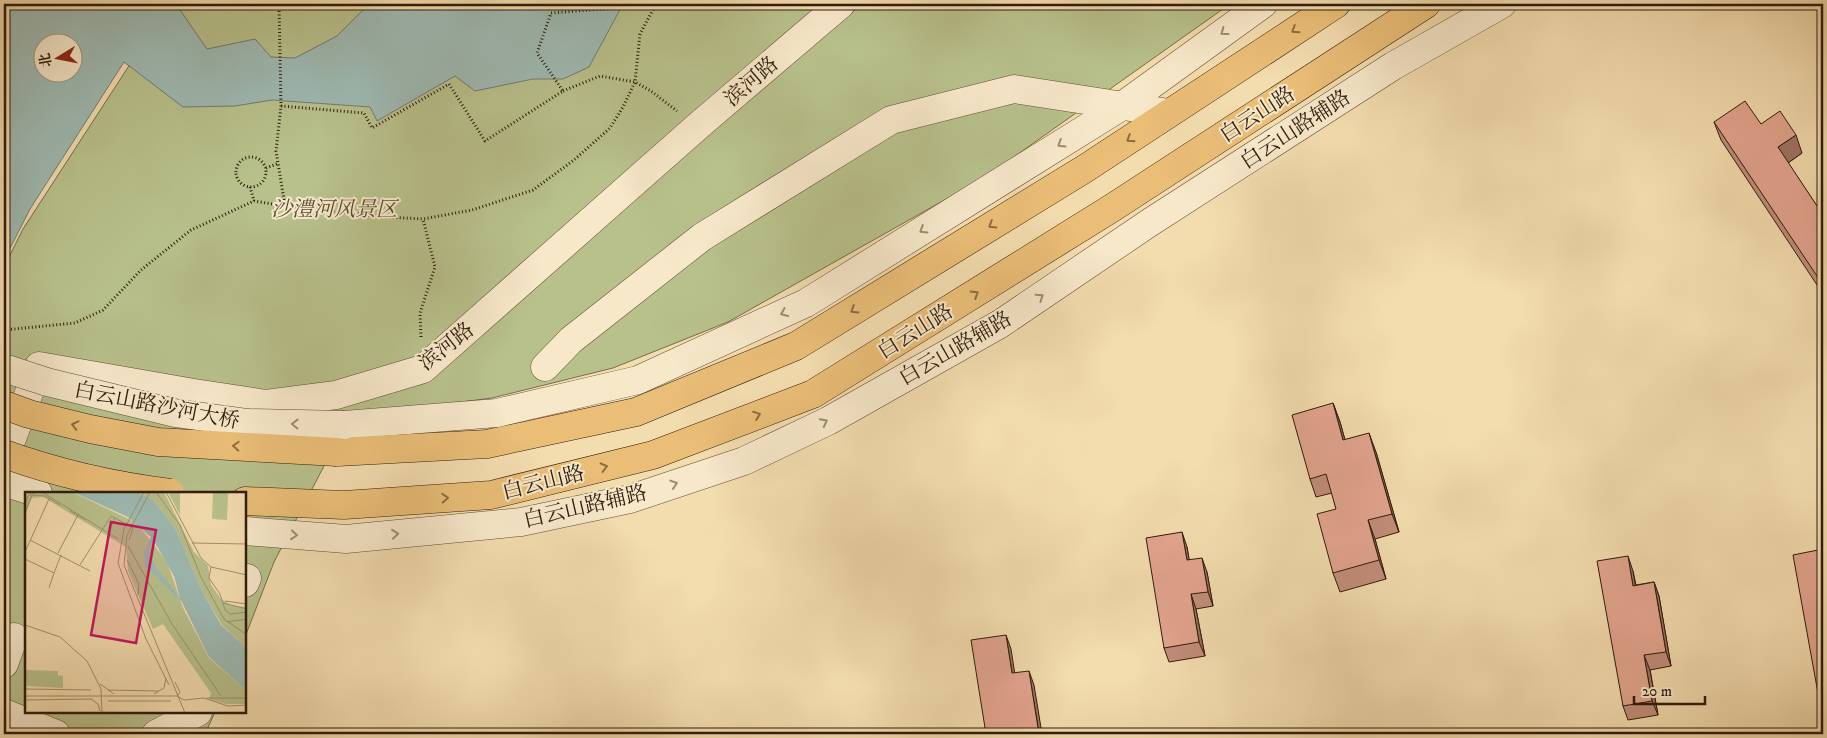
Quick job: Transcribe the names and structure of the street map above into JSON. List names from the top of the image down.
{
  "streets": {
    "highway": ["白云山路", "白云山路沙河大桥"],
    "street": ["滨河路", "白云山路辅路"]
  },
  "one_way": ["白云山路"],
  "parks": ["沙澧河风景区"],
  "scale_bar": "20 m",
  "north": "left"
}
